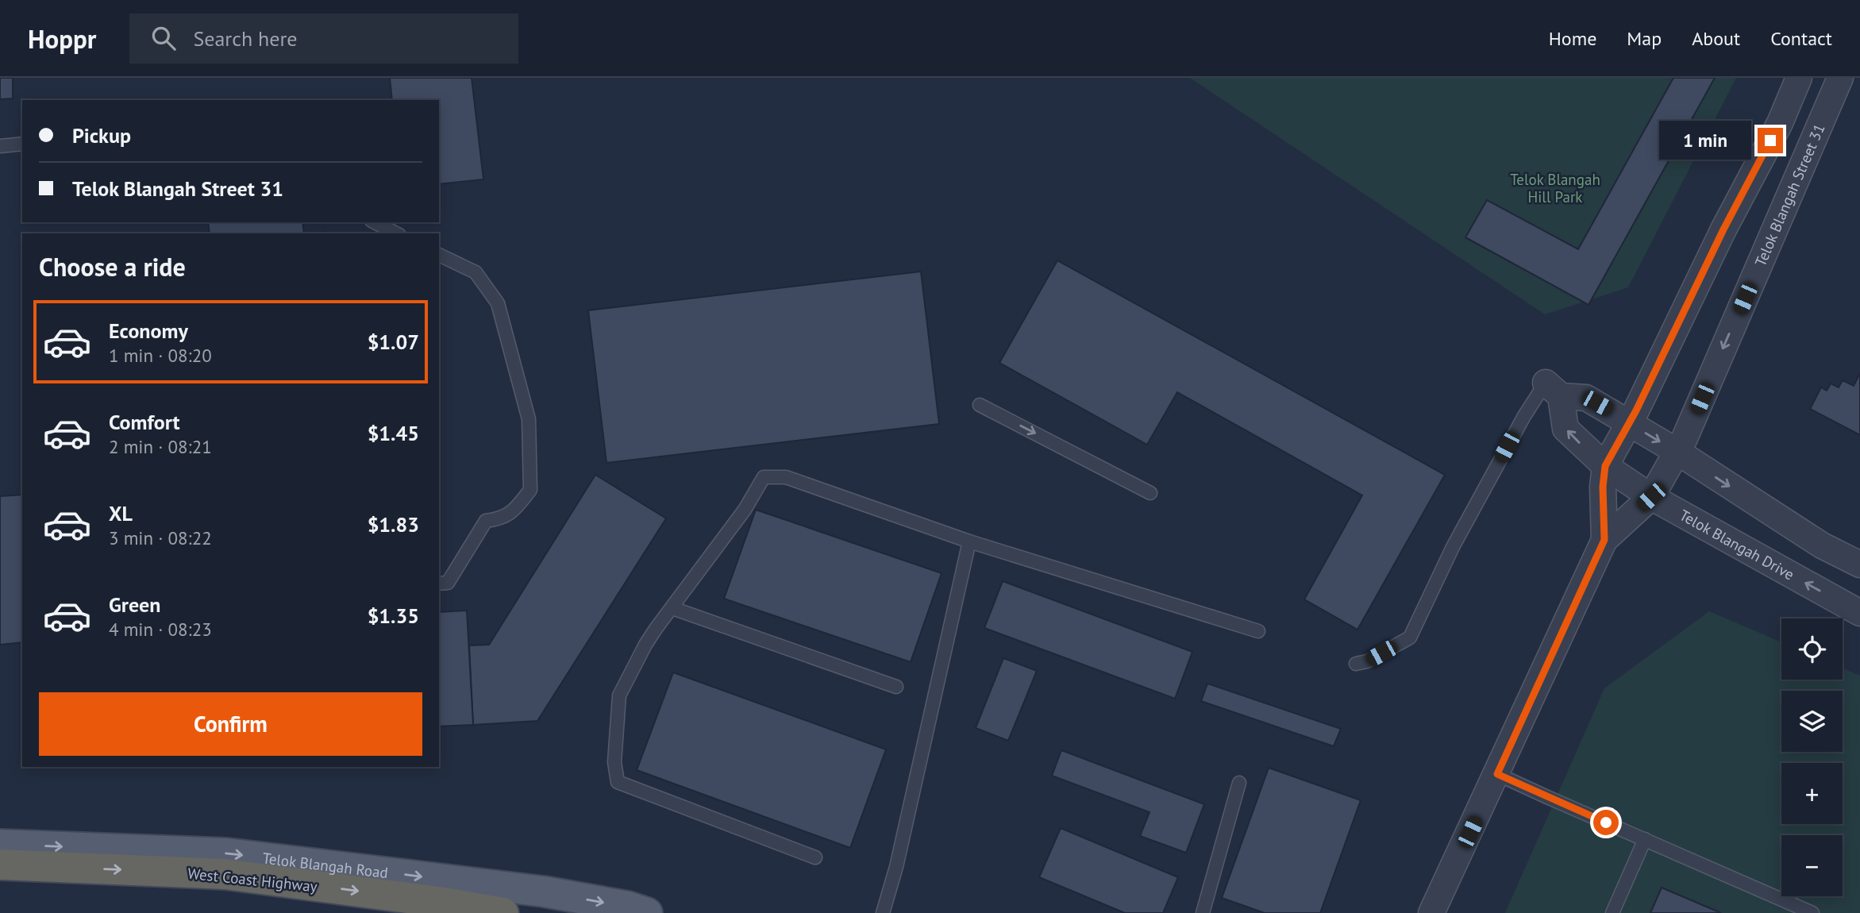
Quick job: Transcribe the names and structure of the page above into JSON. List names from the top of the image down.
{
  "streets": {
    "highway": ["West Coast Highway"],
    "main road": ["Telok Blangah Road"],
    "street": ["Telok Blangah Street 31", "Telok Blangah Drive"]
  },
  "crossings": [
    ["Telok Blangah Street 31", "Telok Blangah Drive"]
  ],
  "one_way": ["Telok Blangah Road", "West Coast Highway"],
  "parks": ["Telok Blangah Hill Park"],
  "page": {
    "header": "Hoppr",
    "search": "Search here",
    "nav": [
      "Home",
      "Map",
      "About",
      "Contact"
    ],
    "banner": ["Pickup", "Telok Blangah Street 31"],
    "bubble": "1 min",
    "heading": "Choose a ride",
    "list": [
      {
        "name": "Economy",
        "note": "1 min · 08:20",
        "value": "$1.07"
      },
      {
        "name": "Comfort",
        "note": "2 min · 08:21",
        "value": "$1.45"
      },
      {
        "name": "XL",
        "note": "3 min · 08:22",
        "value": "$1.83"
      },
      {
        "name": "Green",
        "note": "4 min · 08:23",
        "value": "$1.35"
      }
    ],
    "map_buttons": ["+", "−"],
    "buttons": "Confirm"
  }
}
